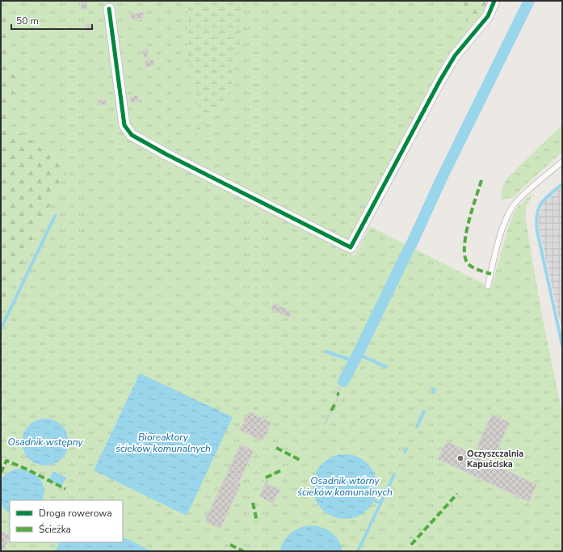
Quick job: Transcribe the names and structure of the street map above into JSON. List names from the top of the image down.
{
  "water": ["Bioreaktory ścieków komunalnych", "Osadnik wstępny", "Osadnik wtórny ścieków komunalnych"],
  "places": ["Oczyszczalnia Kapuściska"],
  "legend": ["Droga rowerowa", "Ścieżka"],
  "scale_bar": "50 m"
}
